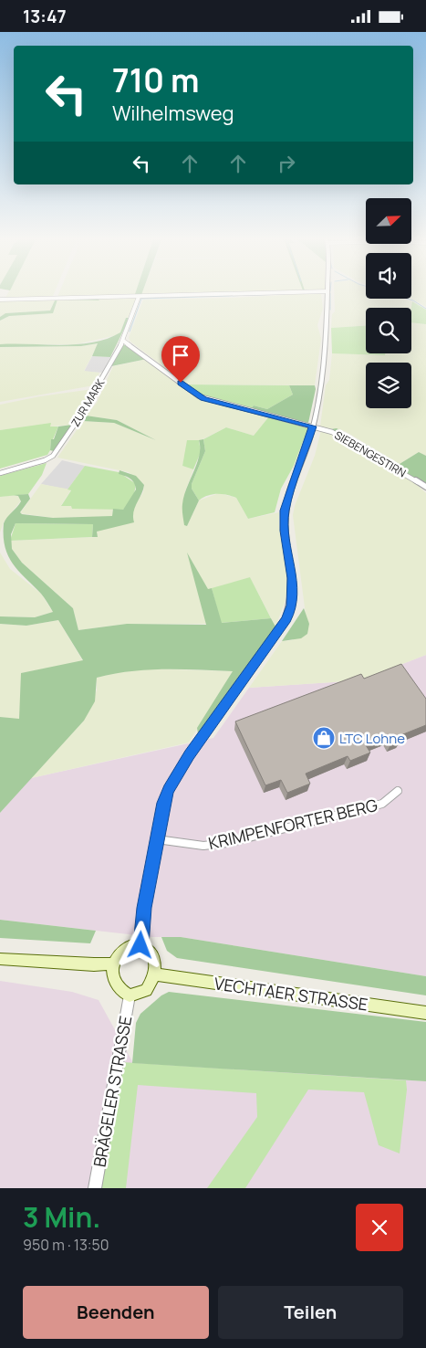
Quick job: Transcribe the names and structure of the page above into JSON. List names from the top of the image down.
{
  "streets": {
    "main road": ["VECHTAER STRASSE"],
    "street": [
      "ZUR MARK",
      "SIEBENGESTIRN",
      "KRIMPENFORTER BERG",
      "BRÄGELER STRASSE"
    ]
  },
  "crossings": [
    ["ZUR MARK", "SIEBENGESTIRN"],
    ["VECHTAER STRASSE", "BRÄGELER STRASSE"]
  ],
  "places": {
    "shop": ["LTC Lohne"]
  },
  "north": "top right",
  "page": {
    "status": "13:47",
    "turn": ["710 m", "Wilhelmsweg"],
    "heading": ["3 Min.", "950 m · 13:50"],
    "buttons": ["Beenden", "Teilen"]
  }
}
